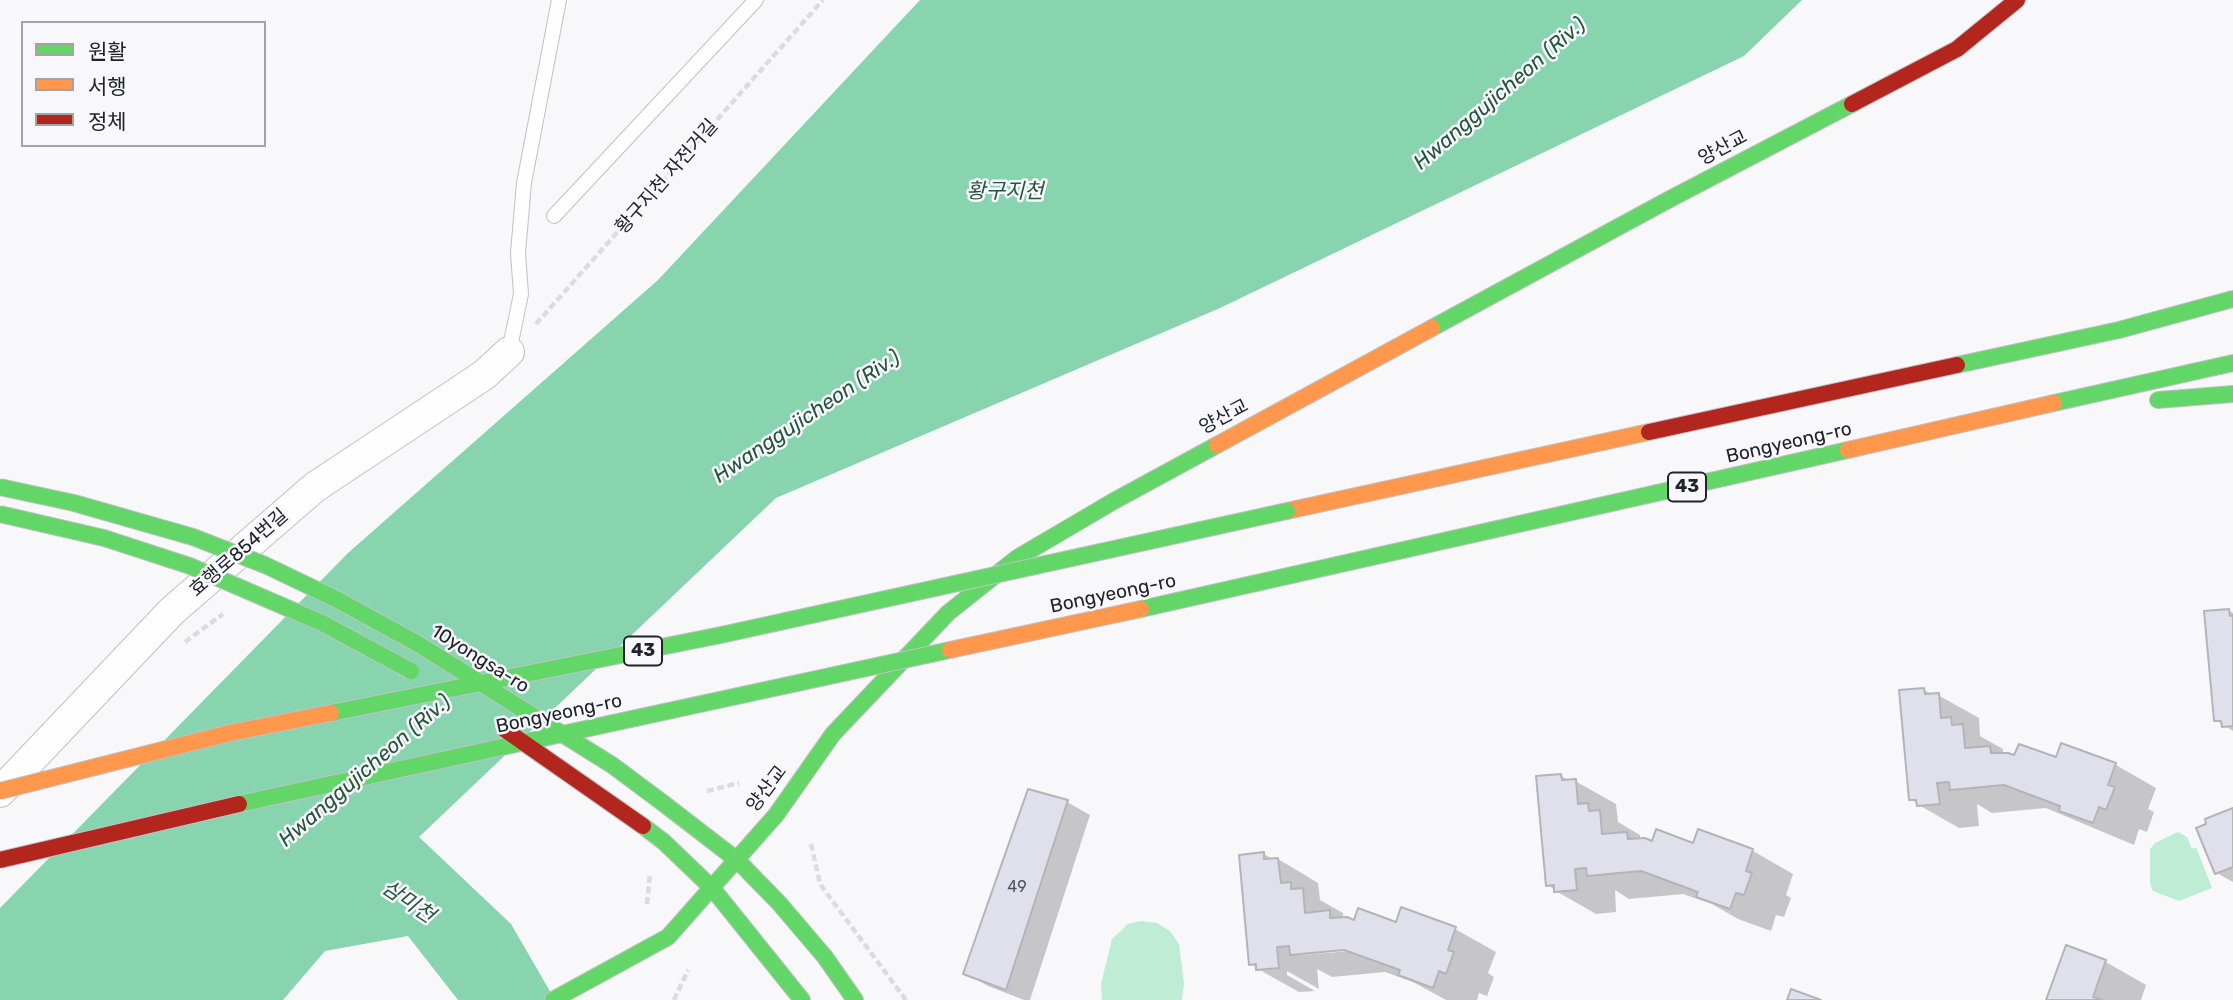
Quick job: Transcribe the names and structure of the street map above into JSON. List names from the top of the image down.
{
  "streets": {
    "main road": [
      "양산교",
      "Bongyeong-ro",
      "43",
      "10yongsa-ro"
    ],
    "street": ["효행로854번길"],
    "path": ["황구지천 자전거길"]
  },
  "crossings": [
    ["양산교", "10yongsa-ro"],
    ["황구지천 자전거길", "효행로854번길"],
    ["Bongyeong-ro", "효행로854번길"]
  ],
  "water": ["Hwanggujicheon (Riv.)", "황구지천", "삼미천"],
  "house_numbers": ["49"],
  "legend": ["원활", "서행", "정체"]
}
